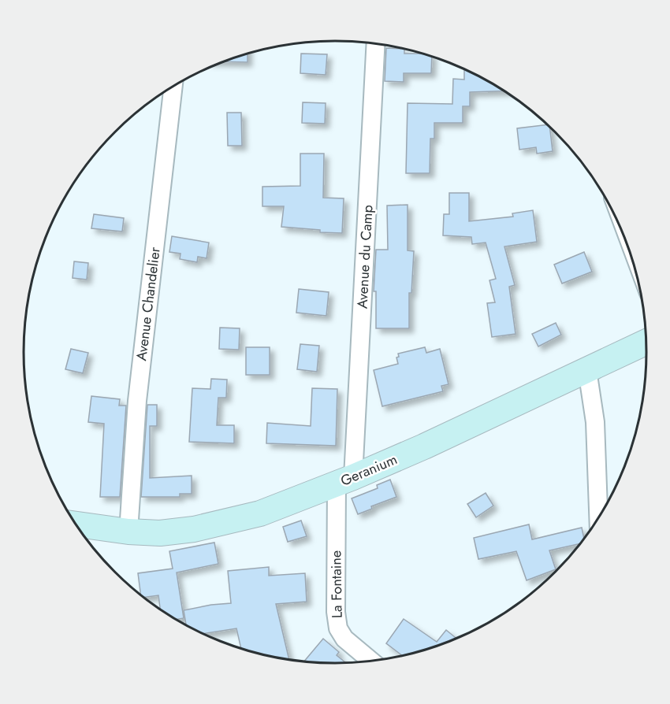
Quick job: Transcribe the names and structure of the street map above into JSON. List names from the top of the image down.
{
  "streets": {
    "street": [
      "Avenue du Camp",
      "Avenue Chandelier",
      "Geranium",
      "La Fontaine"
    ]
  },
  "crossings": [
    ["Avenue du Camp", "Geranium"],
    ["Avenue du Camp", "La Fontaine"],
    ["Avenue Chandelier", "Geranium"],
    ["Geranium", "La Fontaine"]
  ]
}
